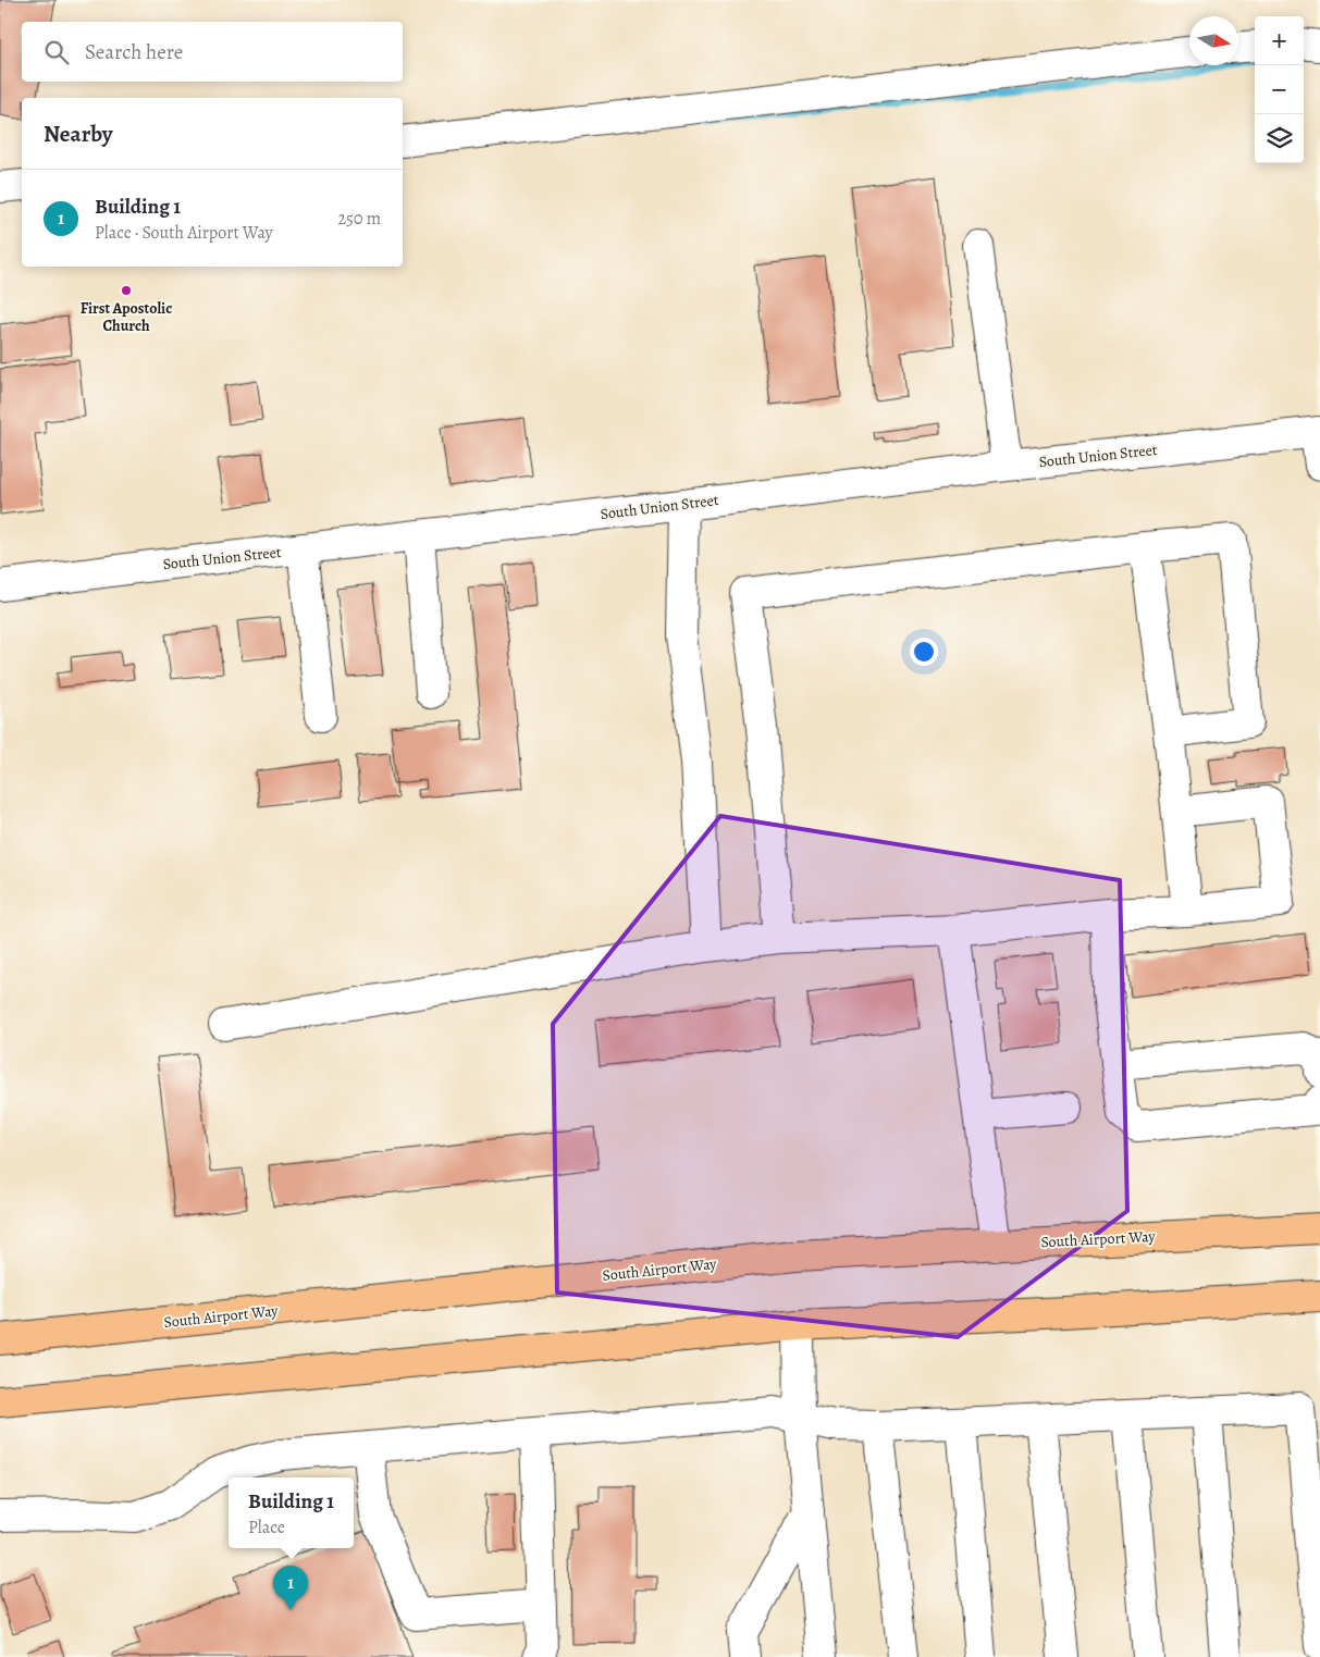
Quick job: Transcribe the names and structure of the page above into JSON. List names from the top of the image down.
{
  "streets": {
    "main road": ["South Airport Way"],
    "street": ["South Union Street"]
  },
  "places": ["First Apostolic Church"],
  "north": "right",
  "page": {
    "map_buttons": ["+", "−"],
    "search": "Search here",
    "heading": "Nearby",
    "list": [
      {
        "mark": "1",
        "name": "Building 1",
        "note": "Place · South Airport Way",
        "value": "250 m"
      }
    ],
    "popup": ["Building 1", "Place"],
    "pins": "1"
  }
}
